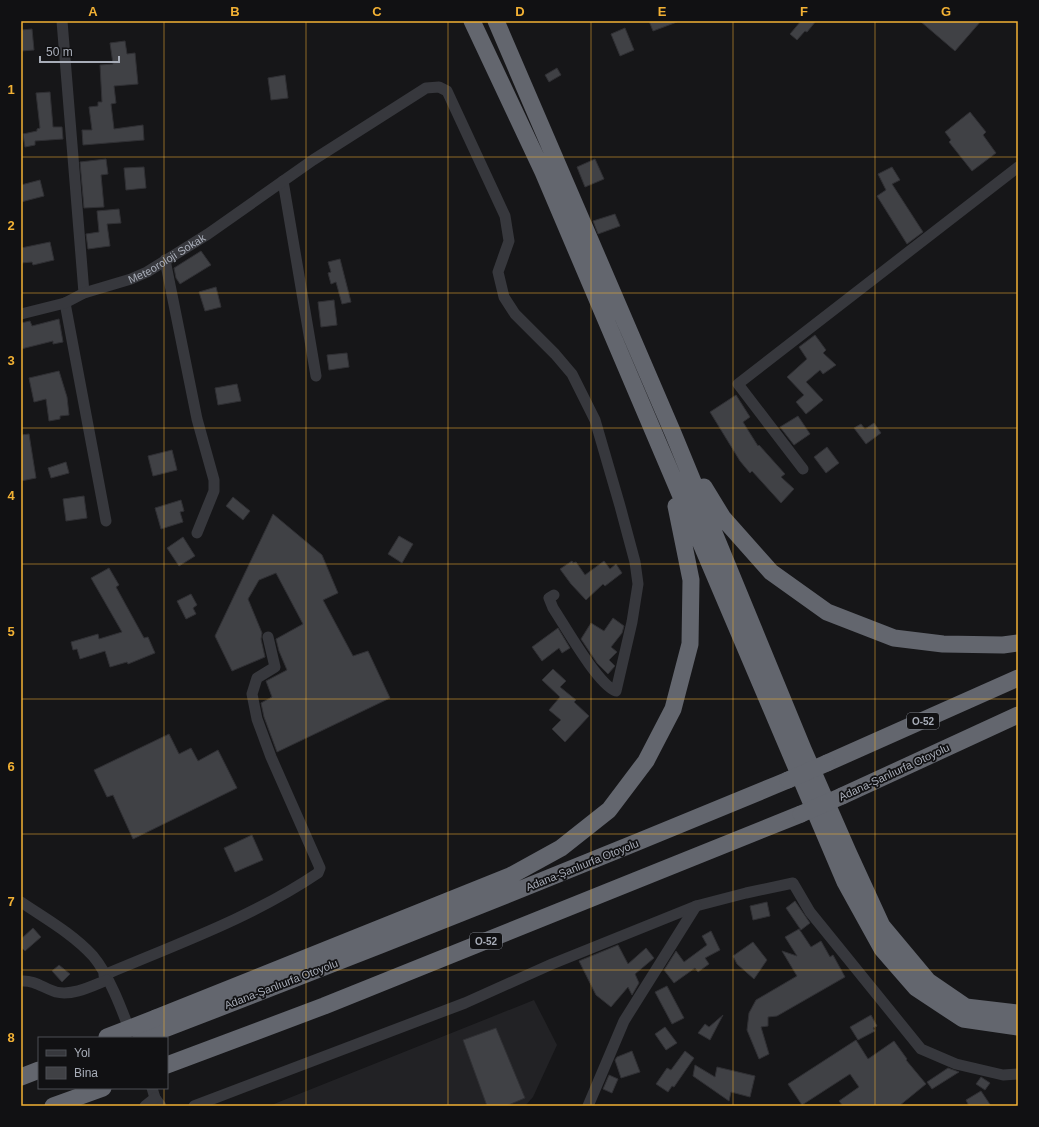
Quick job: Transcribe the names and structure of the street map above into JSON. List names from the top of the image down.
{
  "streets": {
    "highway": ["O-52", "Adana-Şanlıurfa Otoyolu"],
    "street": ["Meteoroloji Sokak"]
  },
  "legend": ["Yol", "Bina"],
  "scale_bar": "50 m",
  "grid": {
    "columns": [
      "A",
      "B",
      "C",
      "D",
      "E",
      "F",
      "G"
    ],
    "rows": [
      "1",
      "2",
      "3",
      "4",
      "5",
      "6",
      "7",
      "8"
    ]
  }
}
